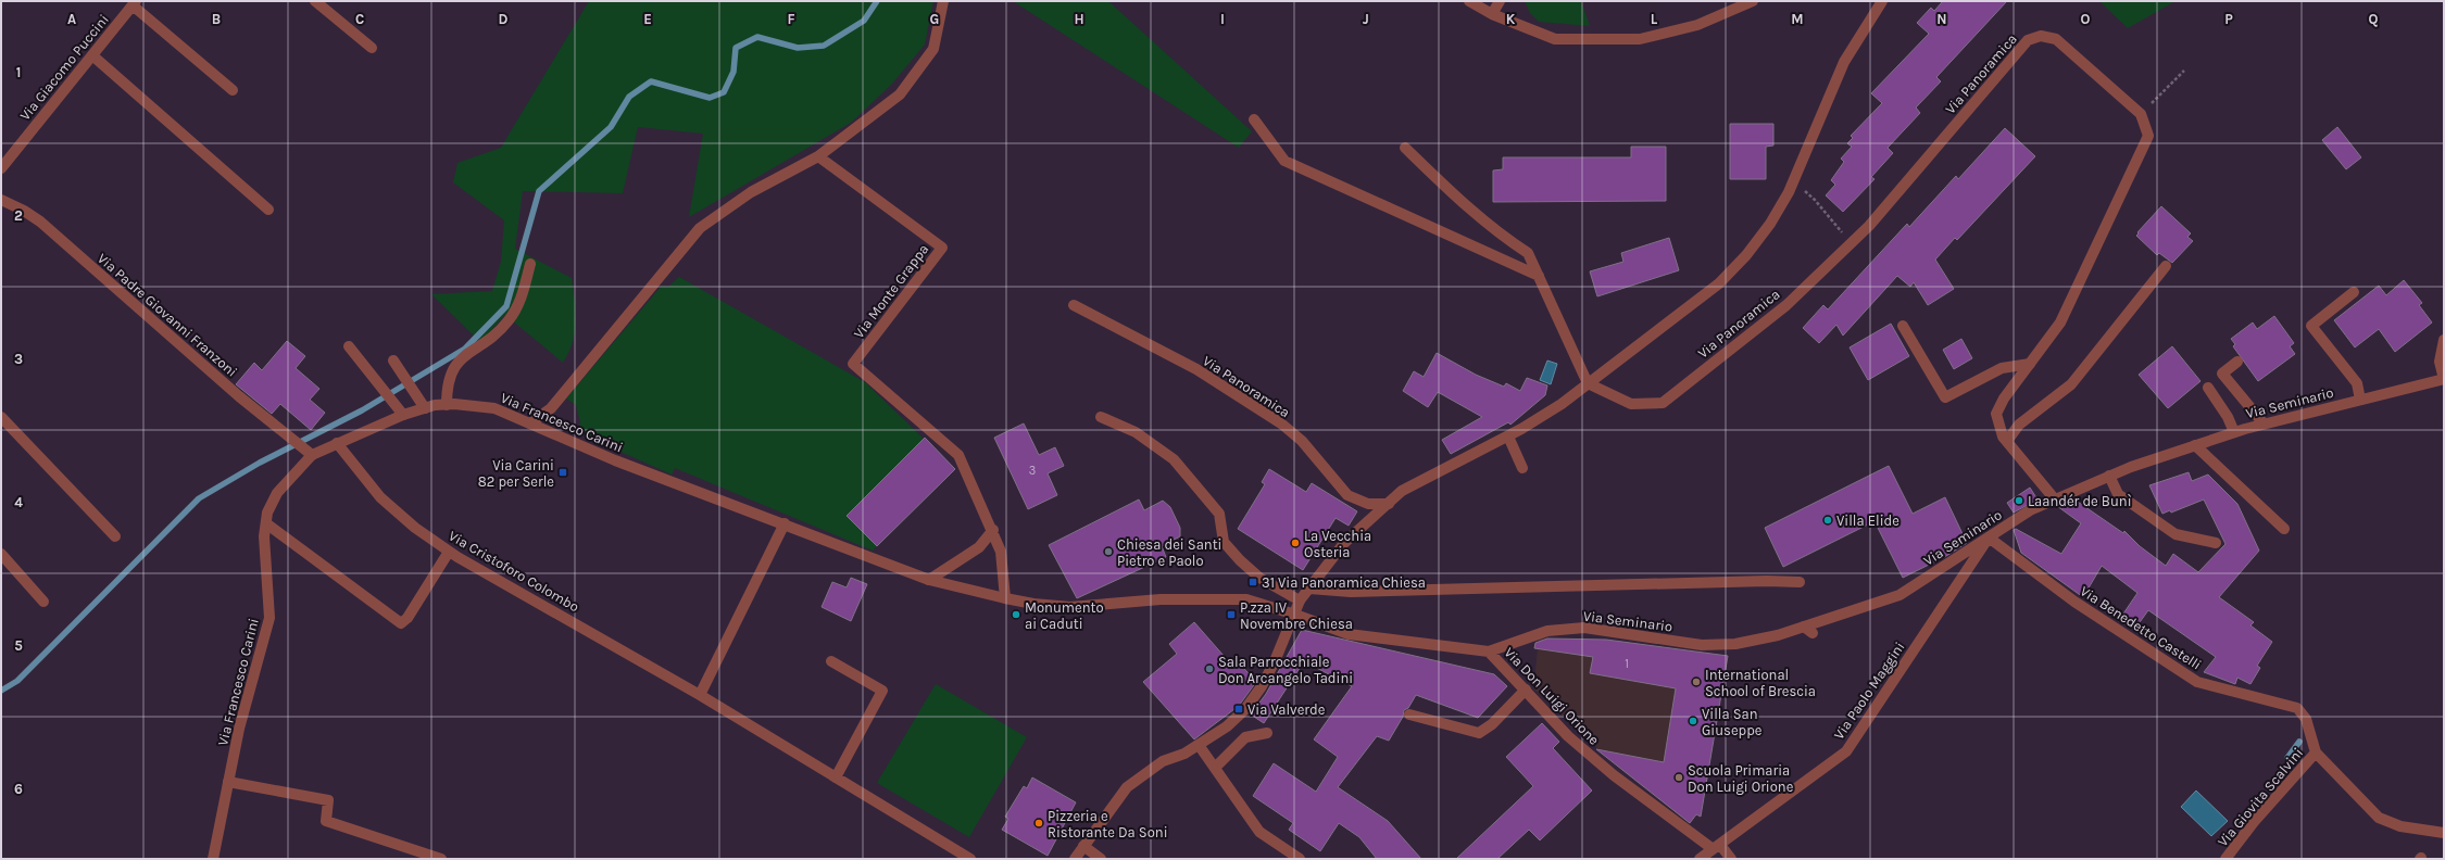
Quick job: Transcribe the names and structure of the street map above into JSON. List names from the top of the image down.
{
  "streets": {
    "street": [
      "Via Giacomo Puccini",
      "Via Panoramica",
      "Via Monte Grappa",
      "Via Padre Giovanni Franzoni",
      "Via Seminario",
      "Via Francesco Carini",
      "Via Cristoforo Colombo",
      "Via Benedetto Castelli",
      "Via Paolo Maggini",
      "Via Don Luigi Orione",
      "Via Giovita Scalvini"
    ]
  },
  "crossings": [
    ["Via Panoramica", "Via Seminario"],
    ["Via Padre Giovanni Franzoni", "Via Francesco Carini"],
    ["Via Seminario", "Via Benedetto Castelli"],
    ["Via Seminario", "Via Paolo Maggini"],
    ["Via Seminario", "Via Don Luigi Orione"],
    ["Via Francesco Carini", "Via Cristoforo Colombo"],
    ["Via Francesco Carini", "Via Don Luigi Orione"],
    ["Via Benedetto Castelli", "Via Paolo Maggini"],
    ["Via Benedetto Castelli", "Via Giovita Scalvini"],
    ["Via Paolo Maggini", "Via Don Luigi Orione"]
  ],
  "places": {
    "transit": [
      "Via Carini 82 per Serle",
      "31 Via Panoramica Chiesa",
      "P.zza IV Novembre Chiesa",
      "Via Valverde"
    ],
    "other": [
      "Laandér de Bunì",
      "Villa Elide",
      "La Vecchia Osteria",
      "Chiesa dei Santi Pietro e Paolo",
      "Monumento ai Caduti",
      "Sala Parrocchiale Don Arcangelo Tadini",
      "International School of Brescia",
      "Villa San Giuseppe",
      "Scuola Primaria Don Luigi Orione",
      "Pizzeria e Ristorante Da Soni"
    ]
  },
  "house_numbers": ["3", "1"],
  "grid": {
    "columns": [
      "A",
      "B",
      "C",
      "D",
      "E",
      "F",
      "G",
      "H",
      "I",
      "J",
      "K",
      "L",
      "M",
      "N",
      "O",
      "P",
      "Q"
    ],
    "rows": [
      "1",
      "2",
      "3",
      "4",
      "5",
      "6"
    ]
  }
}
